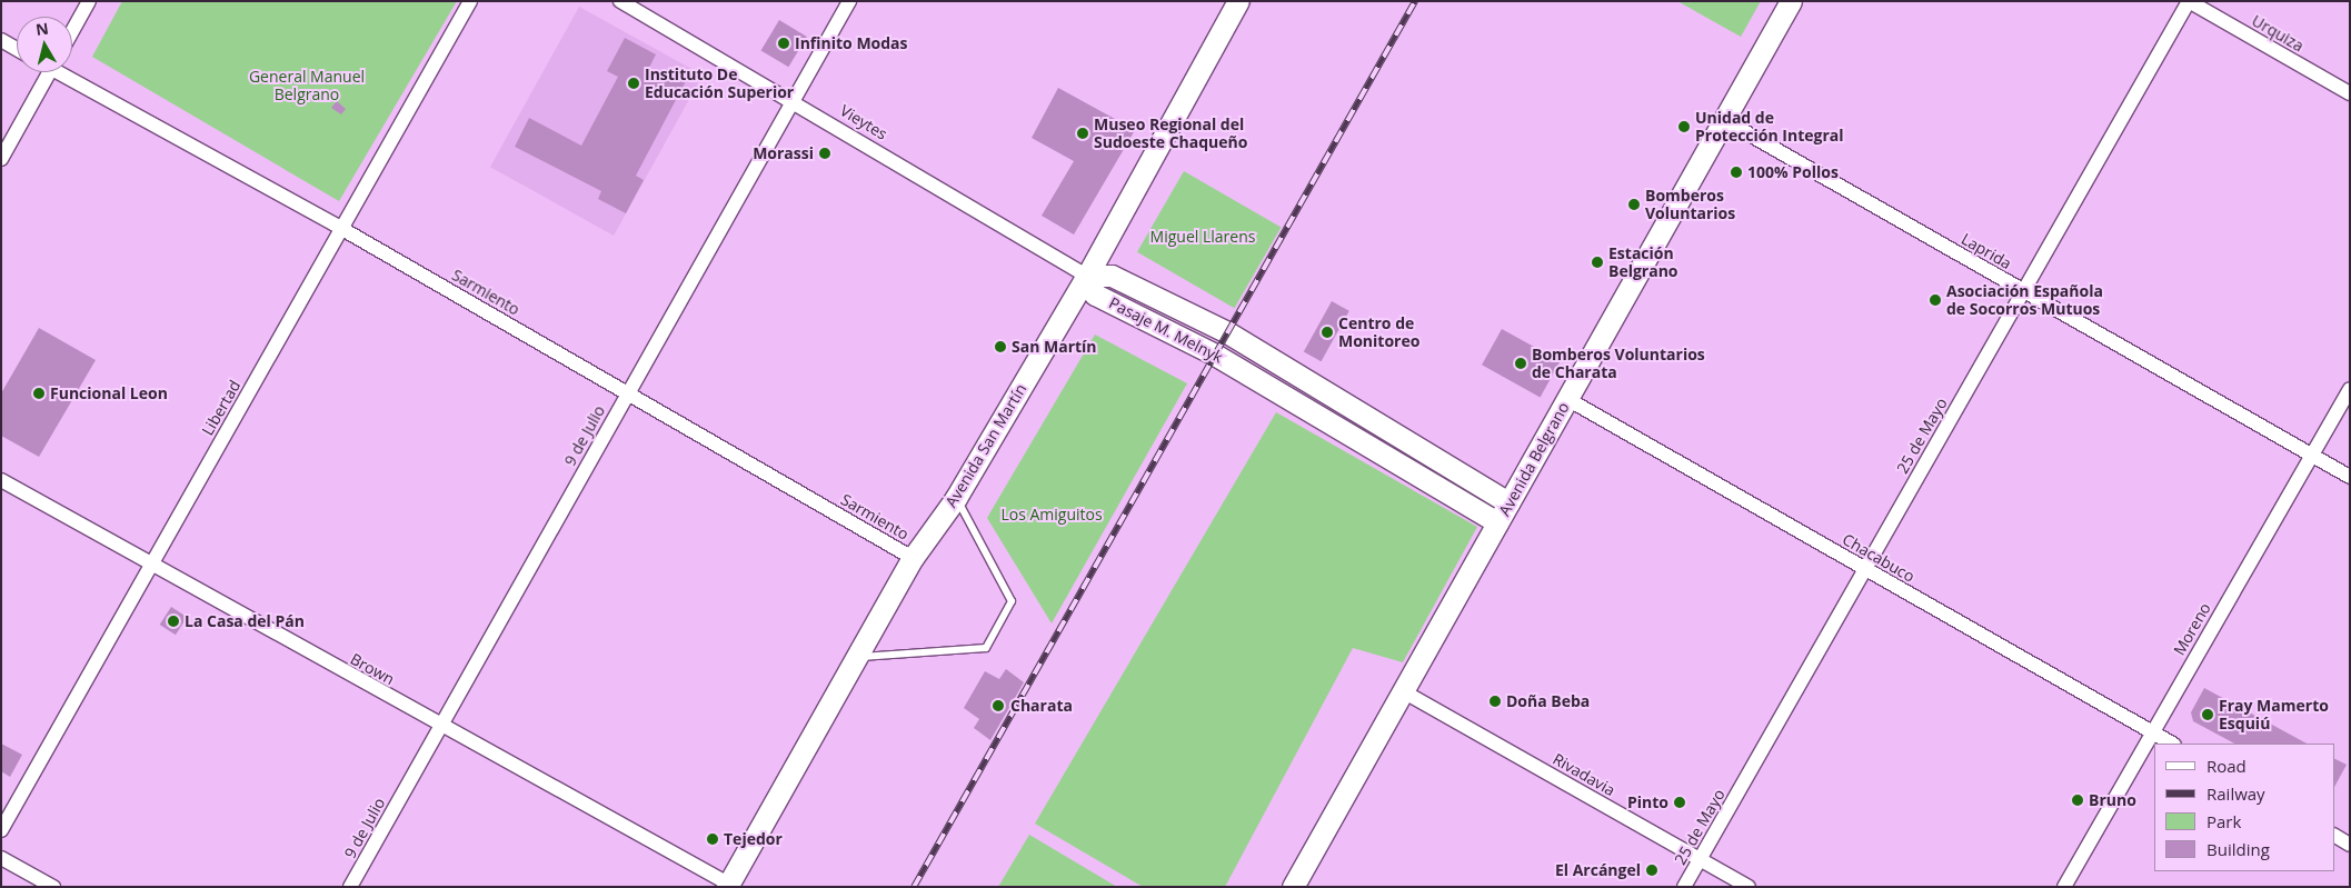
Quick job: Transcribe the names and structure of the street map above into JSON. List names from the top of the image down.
{
  "streets": {
    "main road": ["Pasaje M. Melnyk", "Avenida San Martín", "Avenida Belgrano"],
    "street": [
      "Urquiza",
      "Vieytes",
      "Laprida",
      "Sarmiento",
      "Libertad",
      "9 de Julio",
      "25 de Mayo",
      "Chacabuco",
      "Moreno",
      "Brown",
      "Rivadavia"
    ]
  },
  "crossings": [
    ["Urquiza", "25 de Mayo"],
    ["Vieytes", "Pasaje M. Melnyk"],
    ["Vieytes", "9 de Julio"],
    ["Vieytes", "Avenida San Martín"],
    ["Laprida", "25 de Mayo"],
    ["Laprida", "Avenida Belgrano"],
    ["Laprida", "Moreno"],
    ["Sarmiento", "Libertad"],
    ["Sarmiento", "9 de Julio"],
    ["Sarmiento", "Avenida San Martín"],
    ["Pasaje M. Melnyk", "Avenida San Martín"],
    ["Pasaje M. Melnyk", "Avenida Belgrano"],
    ["Libertad", "Brown"],
    ["9 de Julio", "Brown"],
    ["25 de Mayo", "Chacabuco"],
    ["25 de Mayo", "Rivadavia"],
    ["Avenida San Martín", "Brown"],
    ["Avenida Belgrano", "Chacabuco"],
    ["Avenida Belgrano", "Rivadavia"],
    ["Chacabuco", "Moreno"]
  ],
  "parks": ["General Manuel Belgrano", "Miguel Llarens", "Los Amiguitos"],
  "places": [
    "Infinito Modas",
    "Instituto De Educación Superior",
    "Unidad de Protección Integral",
    "Museo Regional del Sudoeste Chaqueño",
    "Morassi",
    "100% Pollos",
    "Bomberos Voluntarios",
    "Estación Belgrano",
    "Asociación Española de Socorros Mutuos",
    "Centro de Monitoreo",
    "San Martín",
    "Bomberos Voluntarios de Charata",
    "Funcional Leon",
    "La Casa del Pán",
    "Doña Beba",
    "Charata",
    "Fray Mamerto Esquiú",
    "Bruno",
    "Pinto",
    "Tejedor",
    "El Arcángel"
  ],
  "legend": [
    "Road",
    "Railway",
    "Park",
    "Building"
  ],
  "north": "top"
}
